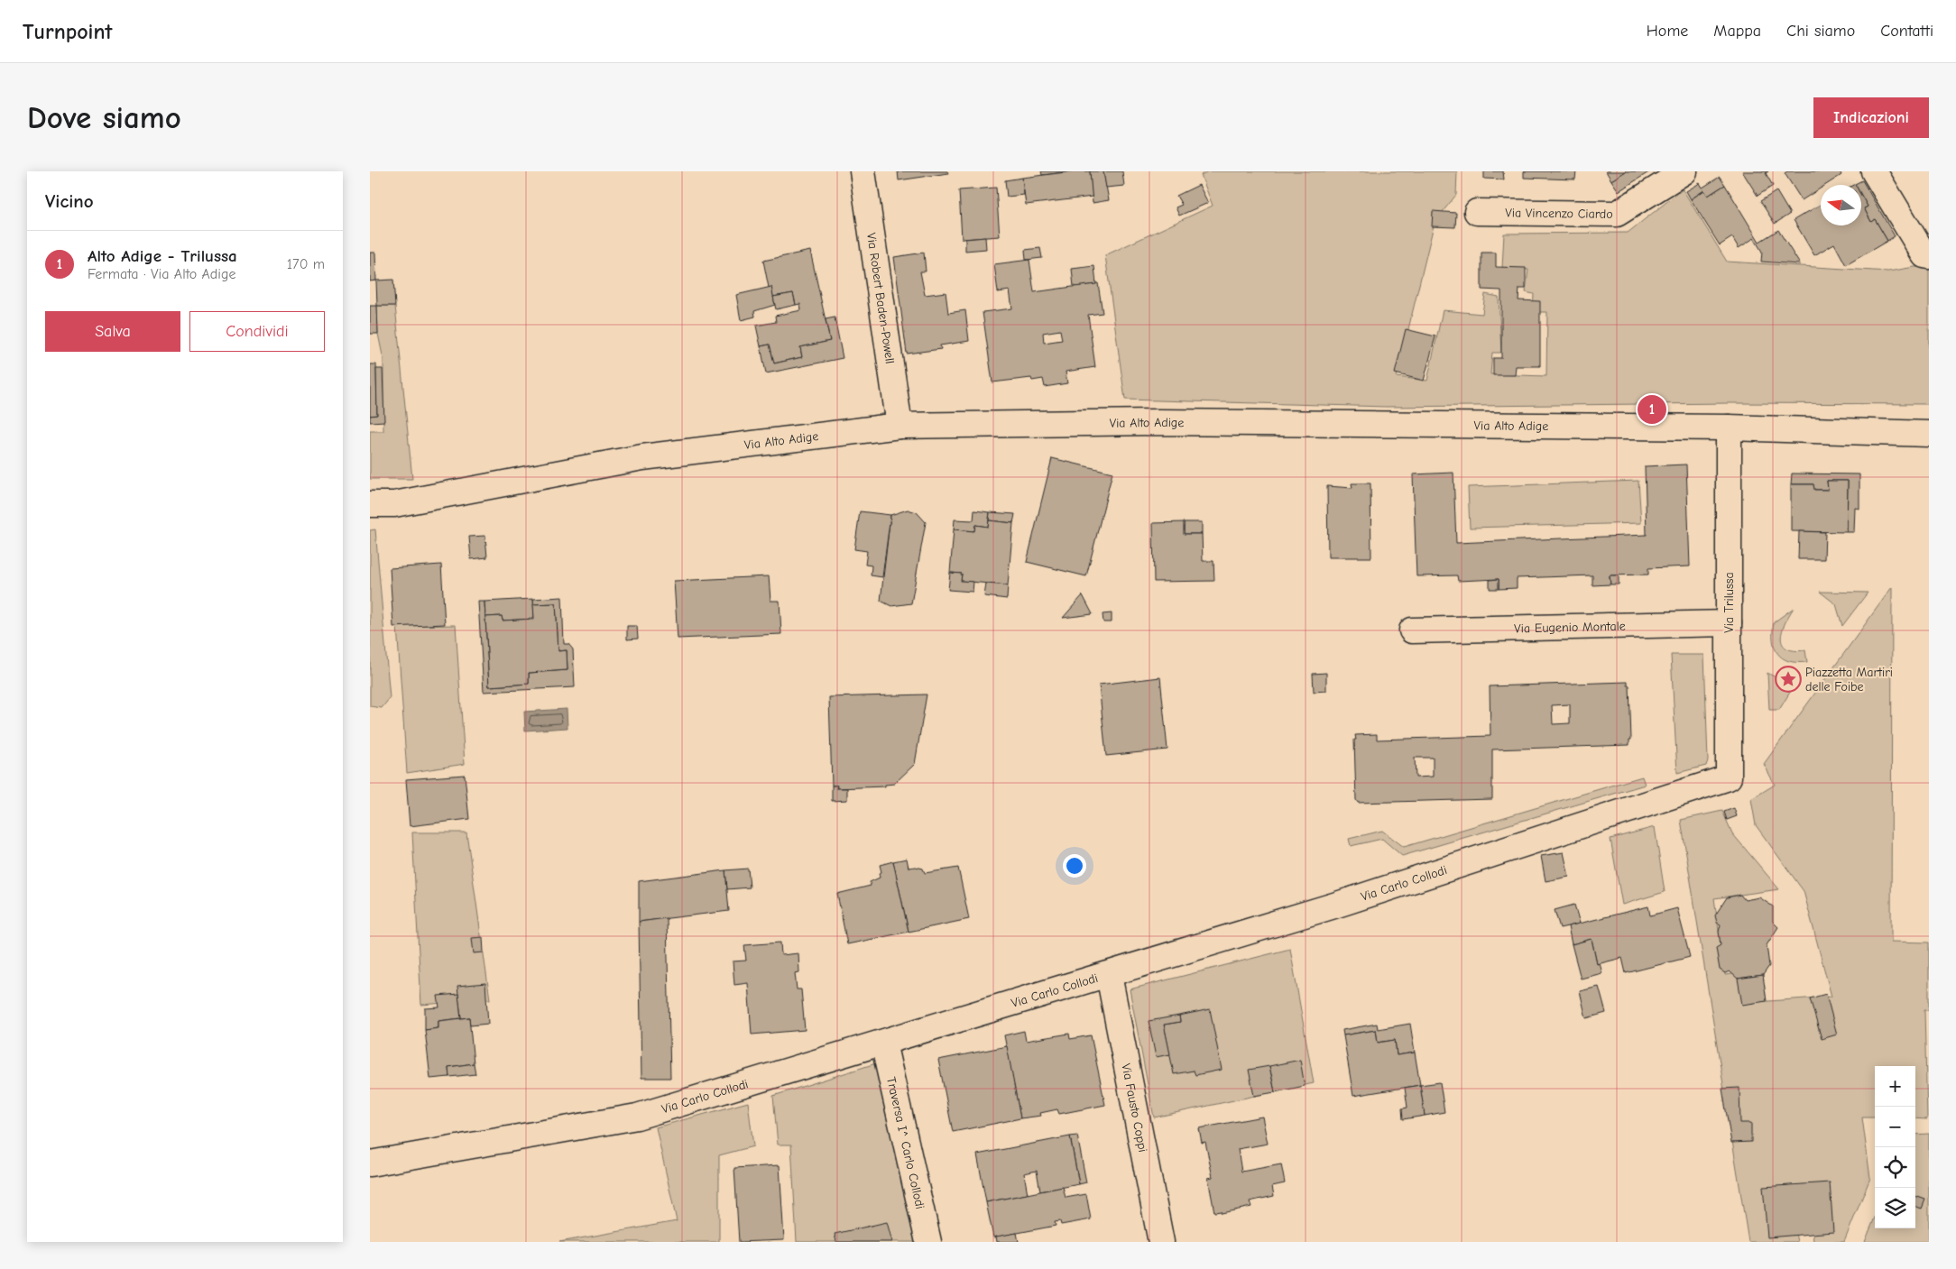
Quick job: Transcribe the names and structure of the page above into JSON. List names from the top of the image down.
{
  "streets": {
    "street": [
      "Via Vincenzo Ciardo",
      "Via Robert Baden-Powell",
      "Via Alto Adige",
      "Via Trilussa",
      "Via Eugenio Montale",
      "Via Carlo Collodi",
      "Via Fausto Coppi",
      "Traversa I^ Carlo Collodi"
    ]
  },
  "crossings": [
    ["Via Robert Baden-Powell", "Via Alto Adige"],
    ["Via Alto Adige", "Via Trilussa"],
    ["Via Trilussa", "Via Eugenio Montale"],
    ["Via Trilussa", "Via Carlo Collodi"],
    ["Via Carlo Collodi", "Via Fausto Coppi"],
    ["Via Carlo Collodi", "Traversa I^ Carlo Collodi"]
  ],
  "places": {
    "place": ["Piazzetta Martiri delle Foibe"]
  },
  "north": "left",
  "page": {
    "header": "Turnpoint",
    "nav": [
      "Home",
      "Mappa",
      "Chi siamo",
      "Contatti"
    ],
    "buttons": [
      "Indicazioni",
      ["Salva", "Condividi"]
    ],
    "title": "Dove siamo",
    "heading": "Vicino",
    "list": [
      {
        "mark": "1",
        "name": "Alto Adige - Trilussa",
        "note": "Fermata · Via Alto Adige",
        "value": "170 m"
      }
    ],
    "pins": "1",
    "map_buttons": ["+", "−"]
  }
}
